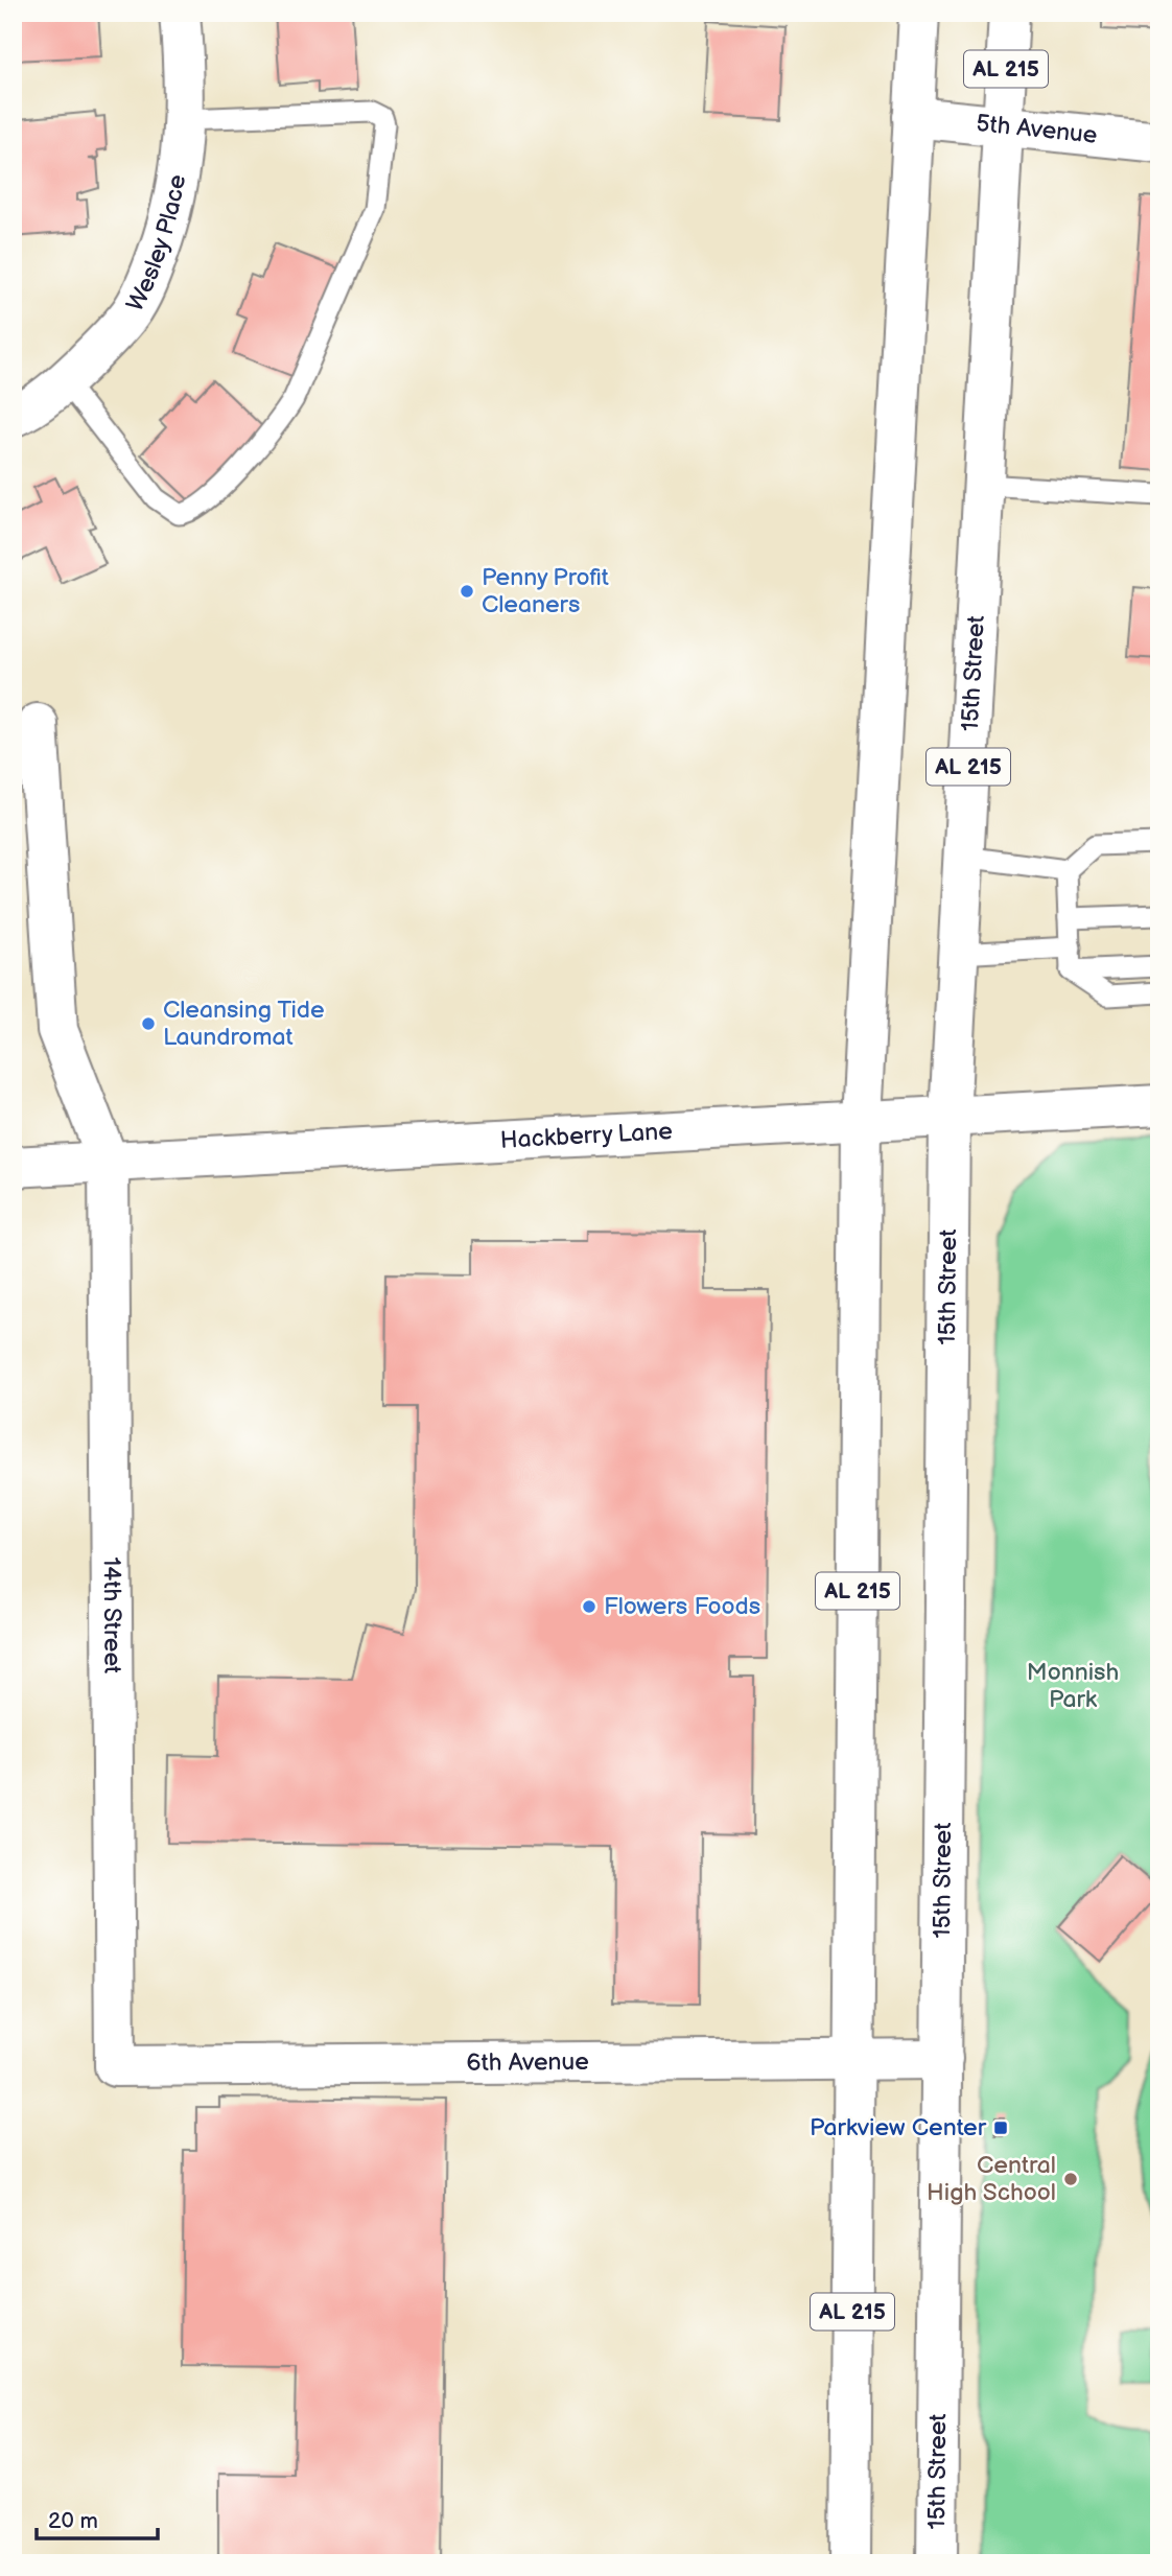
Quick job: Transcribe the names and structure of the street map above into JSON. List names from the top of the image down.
{
  "streets": {
    "main road": [
      "AL 215",
      "5th Avenue",
      "Wesley Place",
      "15th Street",
      "Hackberry Lane",
      "14th Street",
      "6th Avenue"
    ]
  },
  "crossings": [
    ["AL 215", "5th Avenue"],
    ["AL 215", "Hackberry Lane"],
    ["AL 215", "6th Avenue"],
    ["5th Avenue", "15th Street"],
    ["15th Street", "Hackberry Lane"],
    ["15th Street", "6th Avenue"],
    ["Hackberry Lane", "14th Street"],
    ["14th Street", "6th Avenue"]
  ],
  "parks": ["Monnish Park"],
  "places": {
    "other": [
      "Penny Profit Cleaners",
      "Cleansing Tide Laundromat",
      "Flowers Foods",
      "Central High School"
    ],
    "transit": ["Parkview Center"]
  },
  "scale_bar": "20 m"
}
